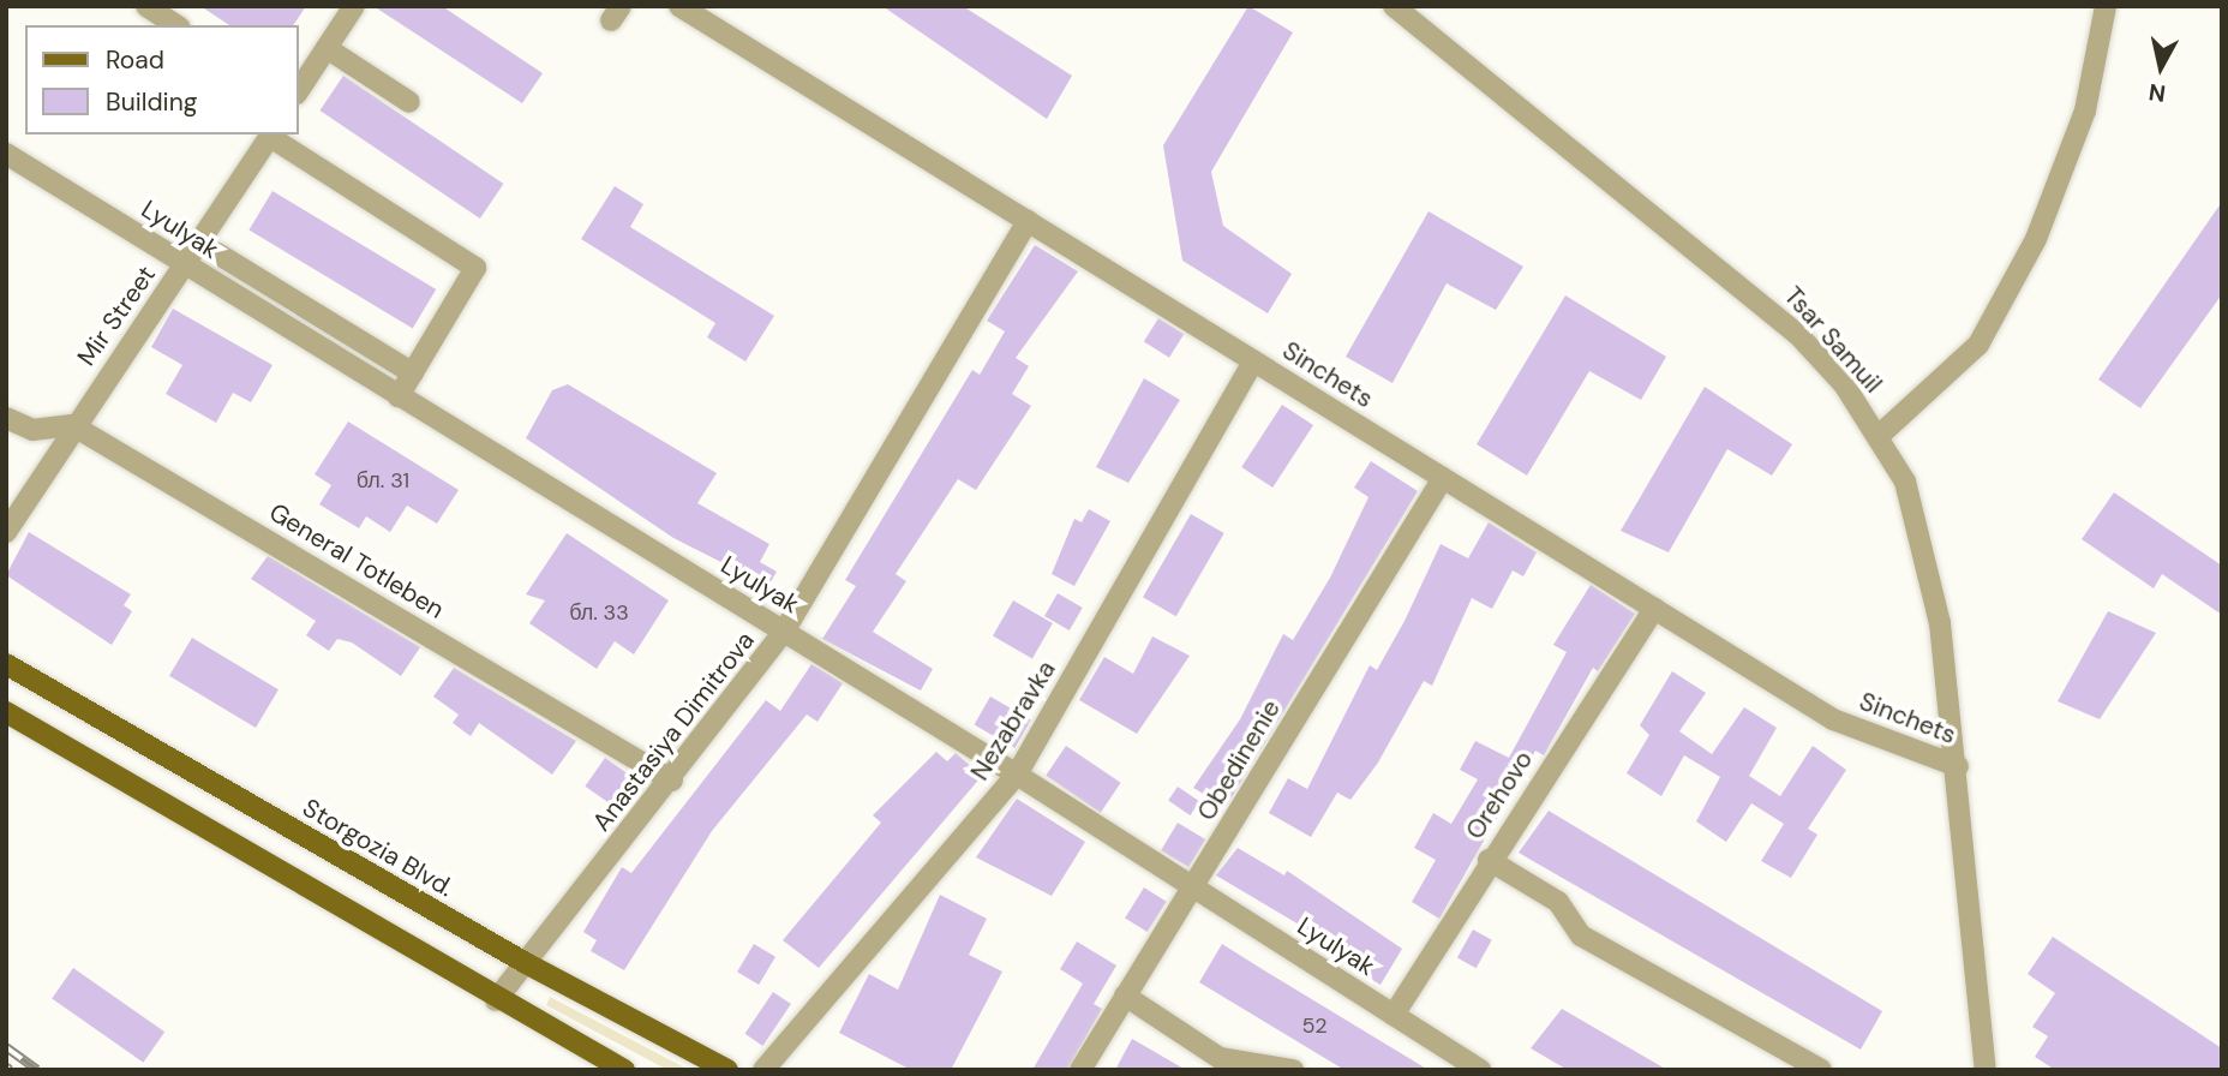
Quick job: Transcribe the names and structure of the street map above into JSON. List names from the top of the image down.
{
  "streets": {
    "main road": ["Storgozia Blvd."],
    "street": [
      "Lyulyak",
      "Mir Street",
      "Tsar Samuil",
      "Sinchets",
      "General Totleben",
      "Nezabravka",
      "Anastasiya Dimitrova",
      "Obedinenie",
      "Orehovo"
    ]
  },
  "crossings": [
    ["Lyulyak", "Mir Street"],
    ["Lyulyak", "Nezabravka"],
    ["Lyulyak", "Anastasiya Dimitrova"],
    ["Lyulyak", "Obedinenie"],
    ["Lyulyak", "Orehovo"],
    ["Mir Street", "General Totleben"],
    ["Tsar Samuil", "Sinchets"],
    ["Sinchets", "Nezabravka"],
    ["Sinchets", "Anastasiya Dimitrova"],
    ["Sinchets", "Obedinenie"],
    ["Sinchets", "Orehovo"],
    ["General Totleben", "Anastasiya Dimitrova"],
    ["Anastasiya Dimitrova", "Storgozia Blvd."]
  ],
  "house_numbers": ["бл. 31", "бл. 33", "52"],
  "legend": ["Road", "Building"],
  "north": "bottom"
}
